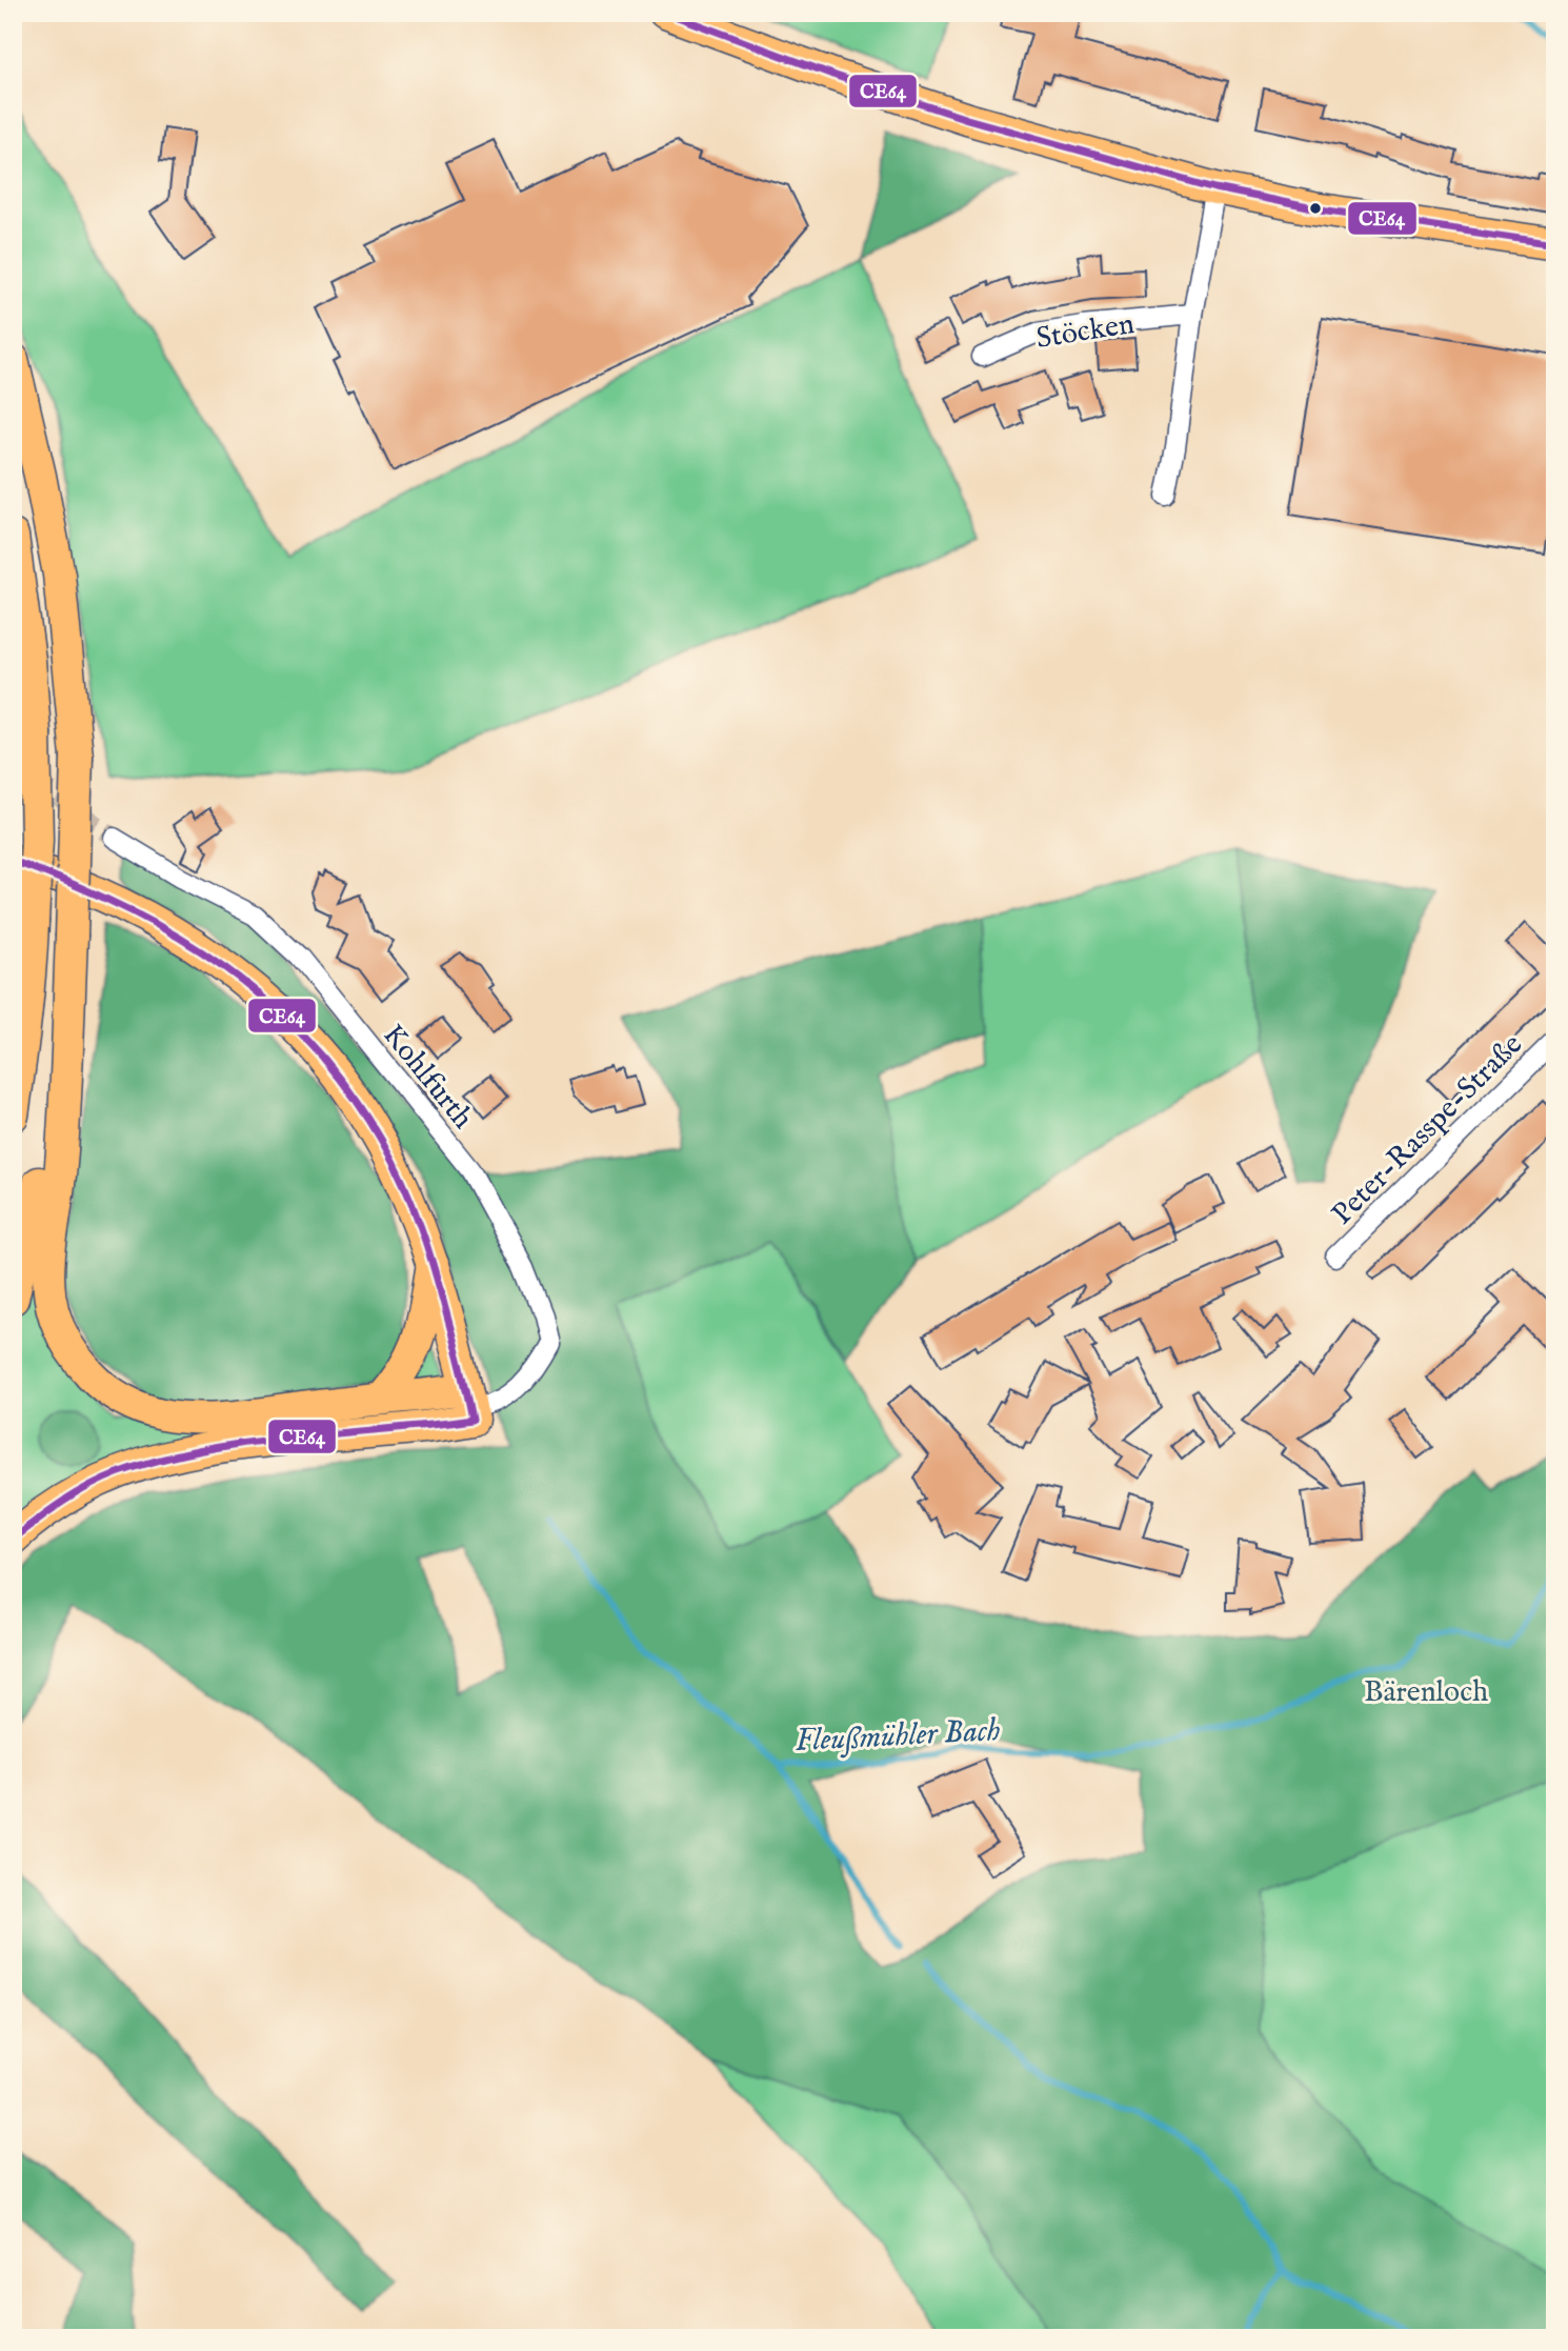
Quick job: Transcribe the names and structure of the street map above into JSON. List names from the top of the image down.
{
  "streets": {
    "street": ["Stöcken", "Kohlfurth", "Peter-Rasspe-Straße"]
  },
  "water": ["Fleußmühler Bach"],
  "parks": ["Bärenloch"],
  "lines": ["transit line CE64"]
}
